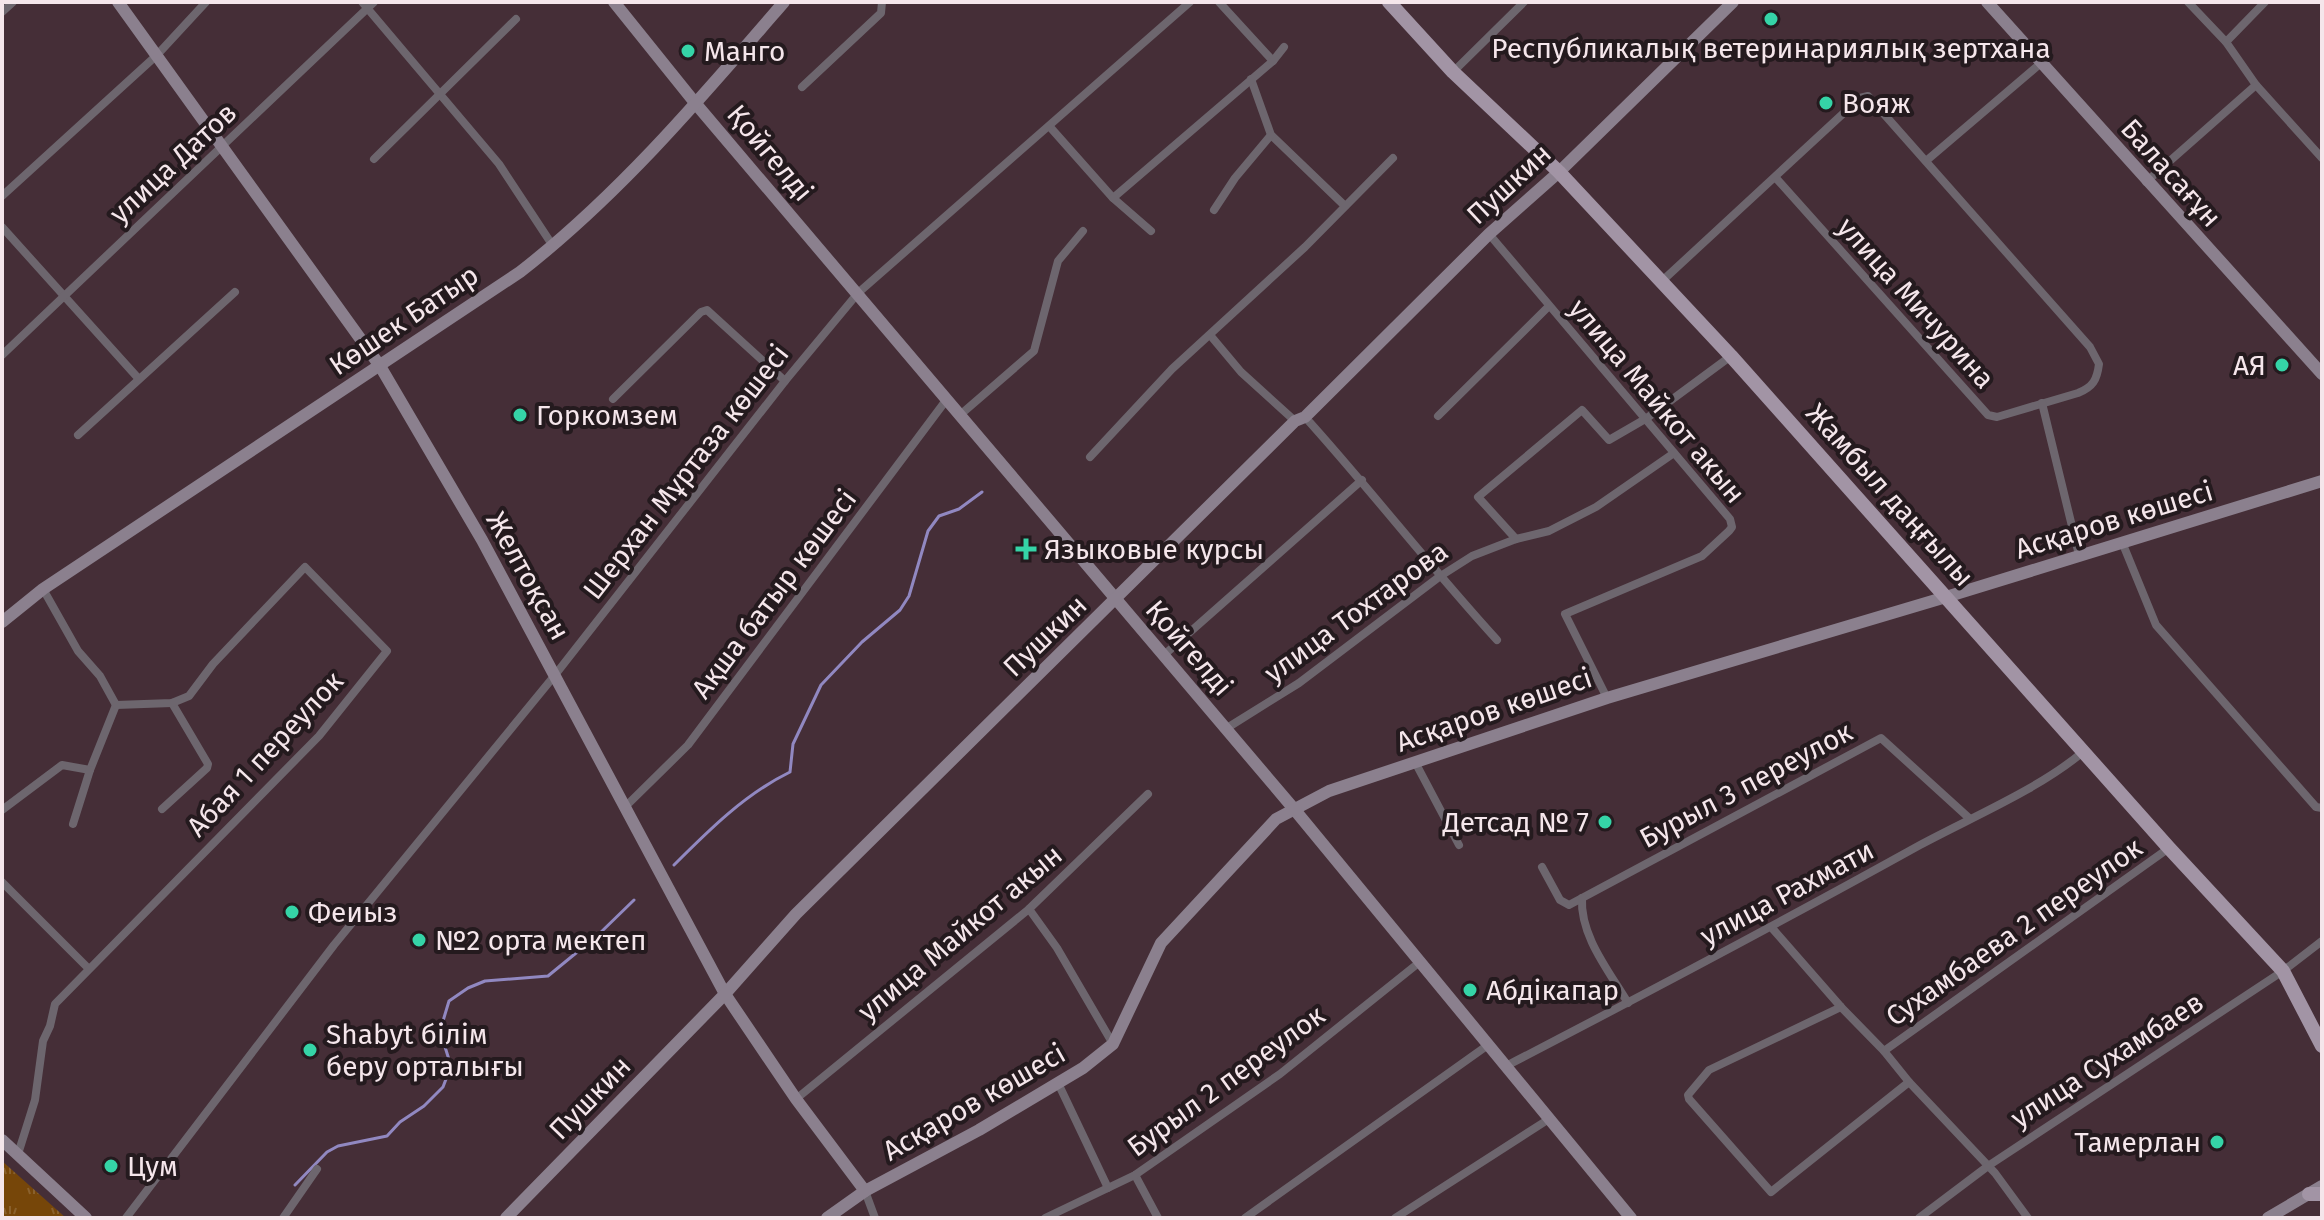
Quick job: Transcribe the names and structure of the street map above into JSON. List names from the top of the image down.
{
  "streets": {
    "main road": ["Жамбыл даңғылы"],
    "street": [
      "Қойгелді",
      "улица Датов",
      "Баласағұн",
      "Пушкин",
      "улица Мичурина",
      "Көшек Батыр",
      "улица Майкот акын",
      "Шерхан Мұртаза көшесі",
      "Асқаров көшесі",
      "Желтоқсан",
      "Ақша батыр көшесі",
      "улица Тохтарова",
      "Абая 1 переулок",
      "Бурыл 3 переулок",
      "улица Рахмати",
      "Сухамбаева 2 переулок",
      "улица Сухамбаев",
      "Бурыл 2 переулок"
    ]
  },
  "crossings": [
    ["Қойгелді", "Пушкин"],
    ["Қойгелді", "Көшек Батыр"],
    ["Қойгелді", "Шерхан Мұртаза көшесі"],
    ["Қойгелді", "Асқаров көшесі"],
    ["Қойгелді", "Ақша батыр көшесі"],
    ["Қойгелді", "улица Тохтарова"],
    ["Қойгелді", "улица Рахмати"],
    ["Қойгелді", "Бурыл 2 переулок"],
    ["улица Датов", "Желтоқсан"],
    ["Пушкин", "улица Майкот акын"],
    ["Пушкин", "Жамбыл даңғылы"],
    ["Пушкин", "Желтоқсан"],
    ["улица Мичурина", "Жамбыл даңғылы"],
    ["Көшек Батыр", "Желтоқсан"],
    ["улица Майкот акын", "Асқаров көшесі"],
    ["улица Майкот акын", "Желтоқсан"],
    ["улица Майкот акын", "улица Тохтарова"],
    ["Шерхан Мұртаза көшесі", "Желтоқсан"],
    ["Жамбыл даңғылы", "Асқаров көшесі"],
    ["Жамбыл даңғылы", "улица Рахмати"],
    ["Жамбыл даңғылы", "Сухамбаева 2 переулок"],
    ["Жамбыл даңғылы", "улица Сухамбаев"],
    ["Асқаров көшесі", "Желтоқсан"],
    ["Желтоқсан", "Ақша батыр көшесі"],
    ["Бурыл 3 переулок", "улица Рахмати"]
  ],
  "places": {
    "other": [
      "Республикалық ветеринариялық зертхана",
      "Манго",
      "Вояж",
      "АЯ",
      "Горкомзем",
      "Детсад № 7",
      "Феиыз",
      "№2 орта мектеп",
      "Абдiкапар",
      "Shabyt білім беру орталығы",
      "Тамерлан",
      "Цум"
    ],
    "health": ["Языковые курсы"]
  }
}
